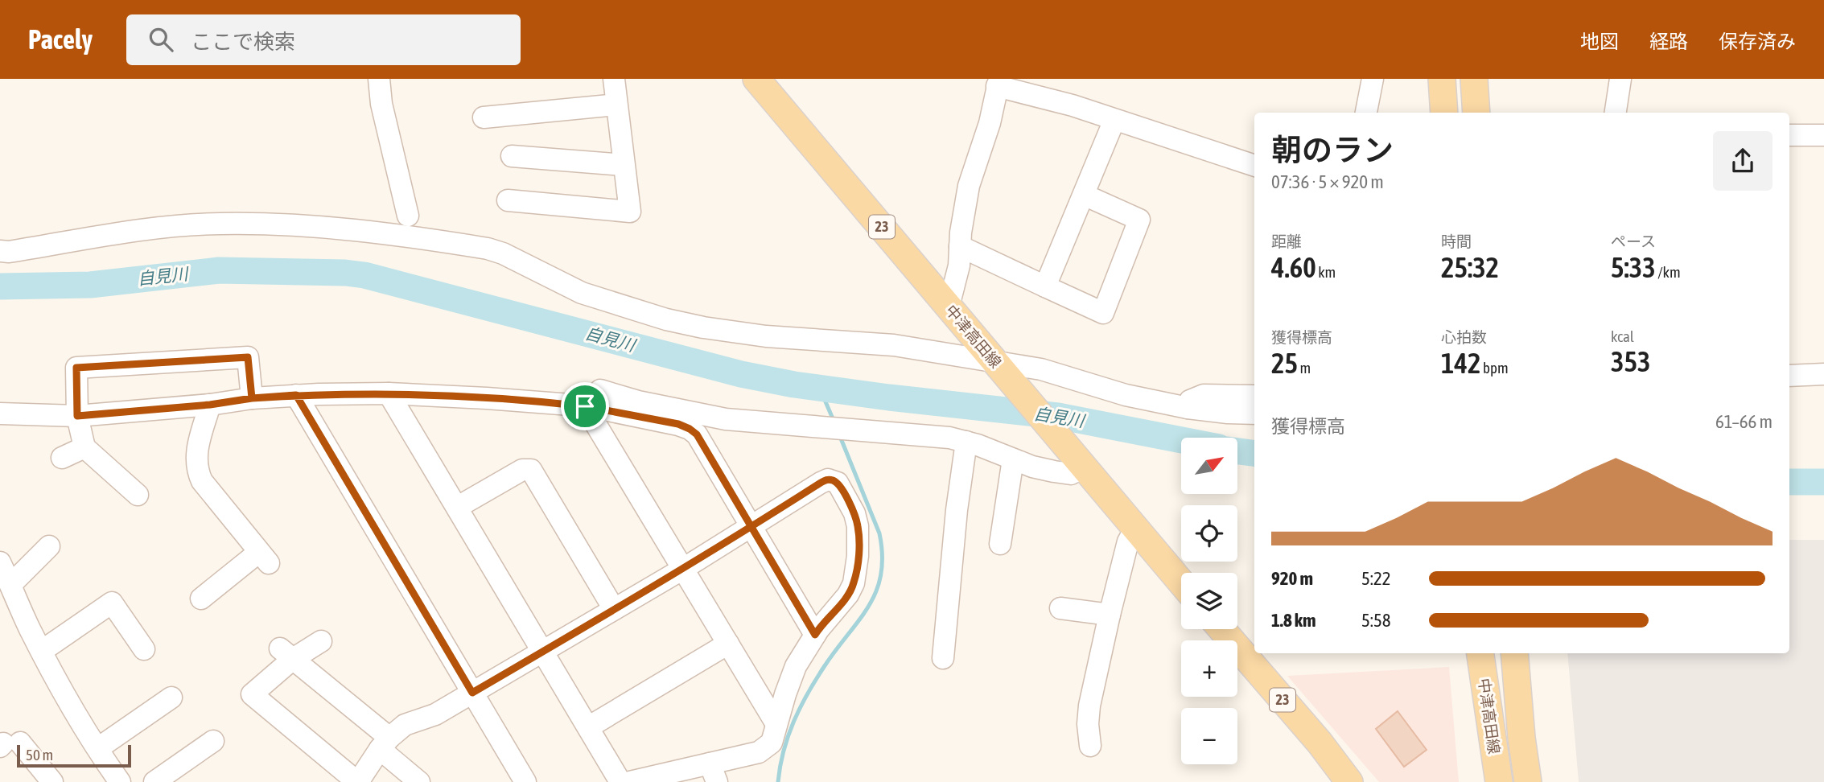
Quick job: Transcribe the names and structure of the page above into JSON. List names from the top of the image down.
{
  "streets": {
    "main road": ["23", "中津高田線"]
  },
  "water": ["自見川"],
  "scale_bar": "50 m",
  "north": "top right",
  "page": {
    "header": "Pacely",
    "search": "ここで検索",
    "nav": ["地図", "経路", "保存済み"],
    "heading": ["朝のラン", "07:36 · 5 × 920 m"],
    "stats": [
      ["距離", "4.60 km"],
      ["時間", "25:32"],
      ["ペース", "5:33 /km"],
      ["獲得標高", "25 m"],
      ["心拍数", "142 bpm"],
      ["kcal", "353"]
    ],
    "chart": ["獲得標高", "61–66 m"],
    "map_buttons": ["+", "−"],
    "list": [
      {
        "name": "920 m",
        "note": "5:22"
      },
      {
        "name": "1.8 km",
        "note": "5:58"
      }
    ],
    "scale": "50 m"
  }
}
